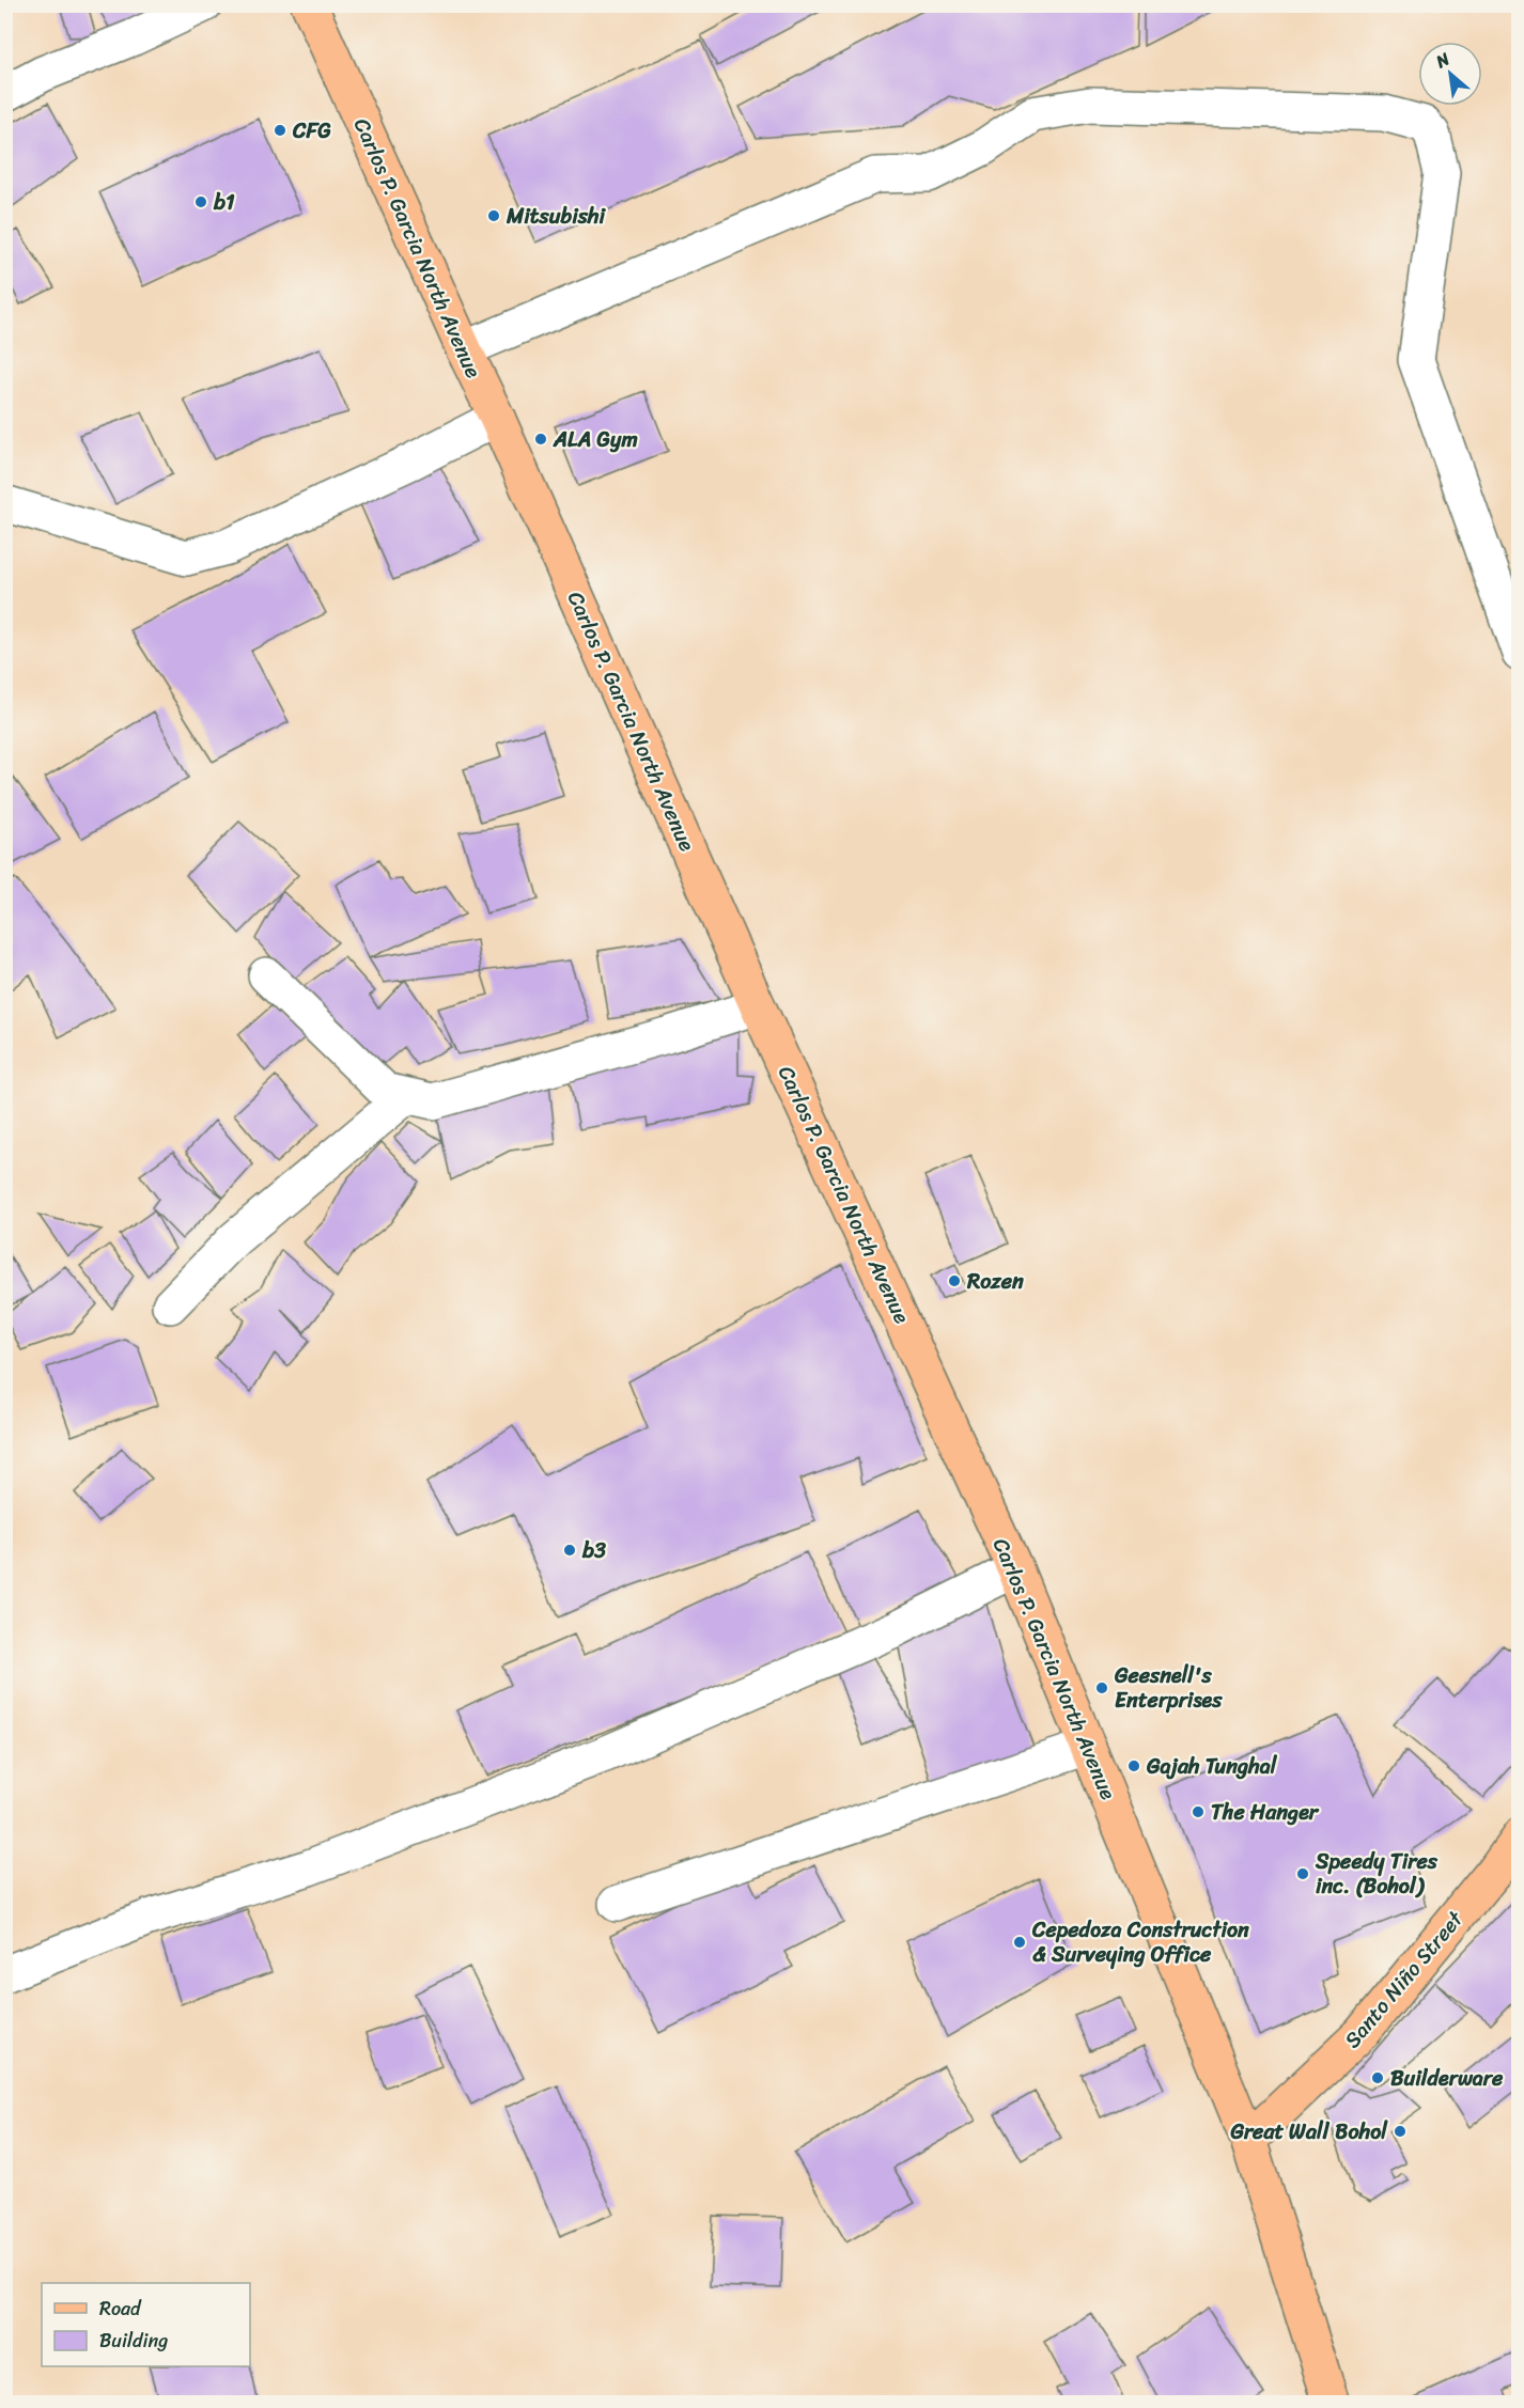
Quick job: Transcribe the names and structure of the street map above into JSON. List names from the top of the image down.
{
  "streets": {
    "main road": ["Carlos P. Garcia North Avenue", "Santo Niño Street"]
  },
  "crossings": [
    ["Carlos P. Garcia North Avenue", "Santo Niño Street"]
  ],
  "places": [
    "CFG",
    "b1",
    "Mitsubishi",
    "ALA Gym",
    "Rozen",
    "b3",
    "Geesnell's Enterprises",
    "Gajah Tunghal",
    "The Hanger",
    "Speedy Tires inc. (Bohol)",
    "Cepedoza Construction & Surveying Office",
    "Builderware",
    "Great Wall Bohol"
  ],
  "legend": ["Road", "Building"],
  "north": "top left"
}
